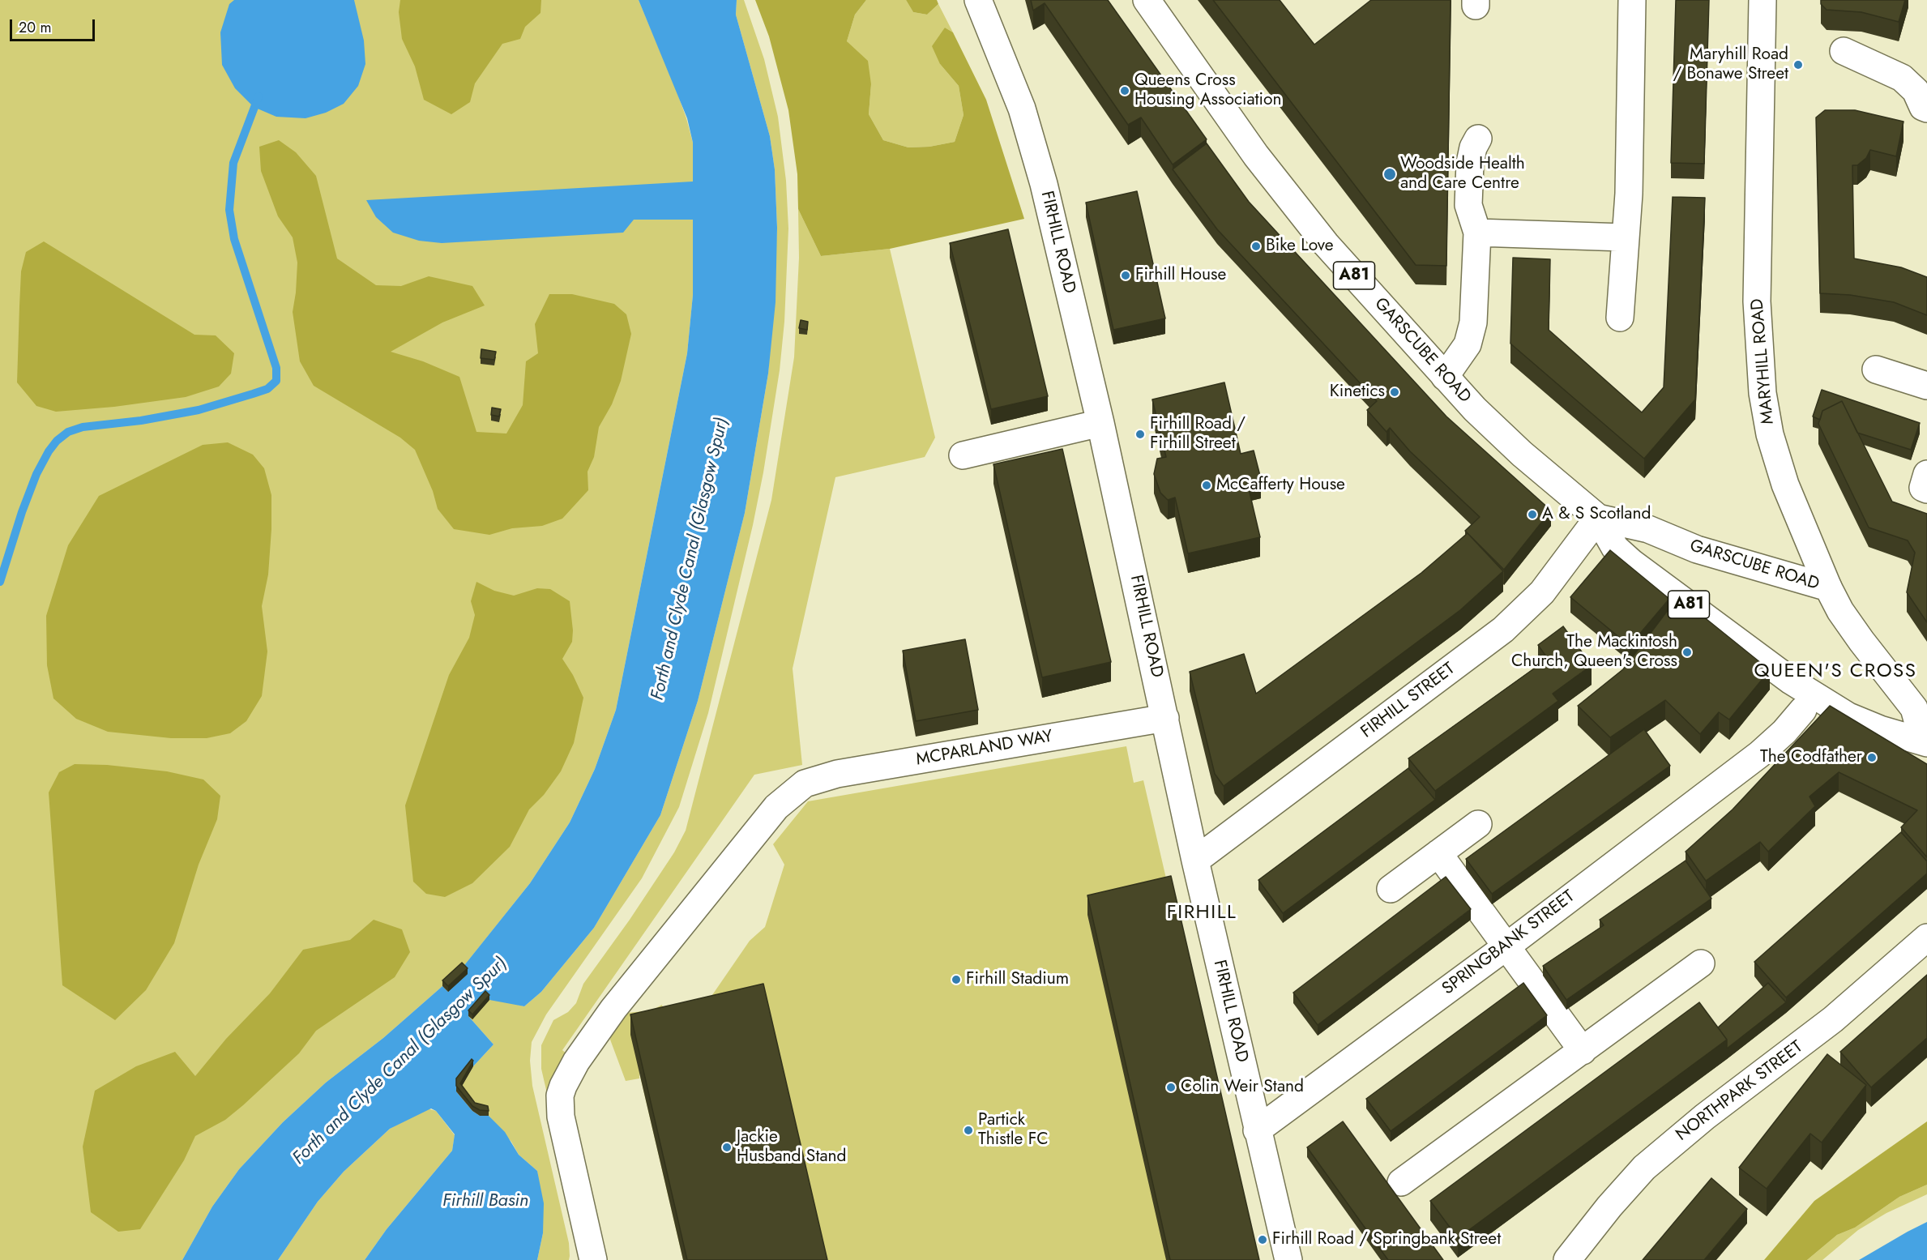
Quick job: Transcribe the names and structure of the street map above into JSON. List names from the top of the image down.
{
  "streets": {
    "street": [
      "FIRHILL ROAD",
      "A81",
      "GARSCUBE ROAD",
      "MARYHILL ROAD",
      "FIRHILL STREET",
      "MCPARLAND WAY",
      "SPRINGBANK STREET",
      "NORTHPARK STREET"
    ]
  },
  "crossings": [
    ["FIRHILL ROAD", "FIRHILL STREET"],
    ["FIRHILL ROAD", "MCPARLAND WAY"],
    ["FIRHILL ROAD", "SPRINGBANK STREET"],
    ["GARSCUBE ROAD", "MARYHILL ROAD"],
    ["GARSCUBE ROAD", "FIRHILL STREET"]
  ],
  "districts": ["QUEEN'S CROSS", "FIRHILL"],
  "water": ["Forth and Clyde Canal (Glasgow Spur)", "Firhill Basin"],
  "places": [
    "Maryhill Road / Bonawe Street",
    "Queens Cross Housing Association",
    "Woodside Health and Care Centre",
    "Bike Love",
    "Firhill House",
    "Kinetics",
    "Firhill Road / Firhill Street",
    "McCafferty House",
    "A & S Scotland",
    "The Mackintosh Church, Queen's Cross",
    "The Codfather",
    "Firhill Stadium",
    "Colin Weir Stand",
    "Partick Thistle FC",
    "Jackie Husband Stand",
    "Firhill Road / Springbank Street"
  ],
  "scale_bar": "20 m"
}
